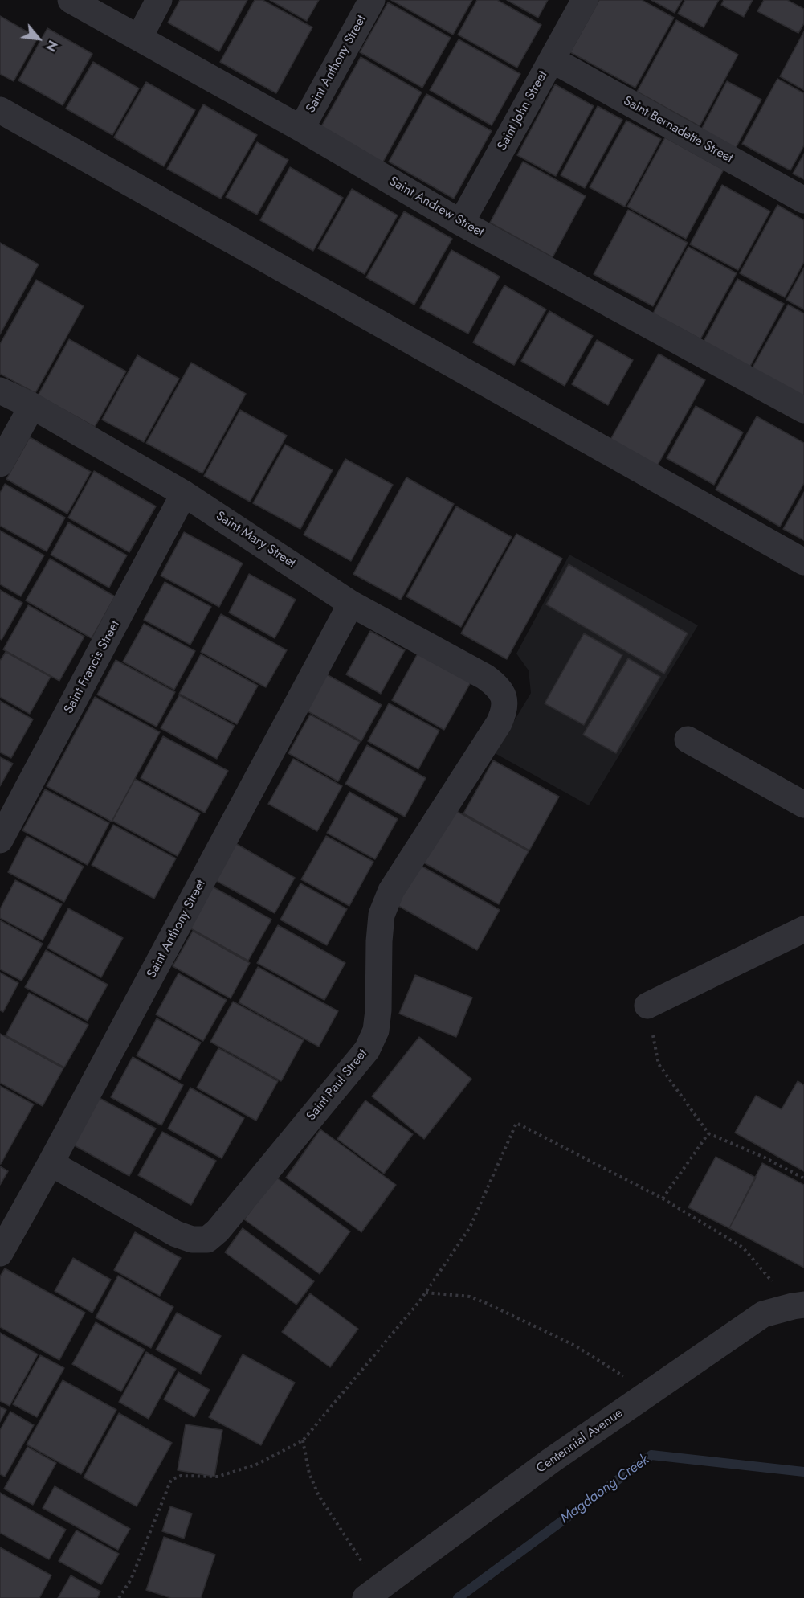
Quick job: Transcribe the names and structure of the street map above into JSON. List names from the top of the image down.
{
  "streets": {
    "street": [
      "Saint Anthony Street",
      "Saint John Street",
      "Saint Bernadette Street",
      "Saint Andrew Street",
      "Saint Mary Street",
      "Saint Francis Street",
      "Saint Paul Street",
      "Centennial Avenue"
    ]
  },
  "crossings": [
    ["Saint Anthony Street", "Saint Andrew Street"],
    ["Saint Anthony Street", "Saint Mary Street"],
    ["Saint Anthony Street", "Saint Paul Street"],
    ["Saint John Street", "Saint Bernadette Street"],
    ["Saint John Street", "Saint Andrew Street"],
    ["Saint Mary Street", "Saint Francis Street"],
    ["Saint Mary Street", "Saint Paul Street"]
  ],
  "water": ["Magdaong Creek"],
  "north": "bottom right"
}
